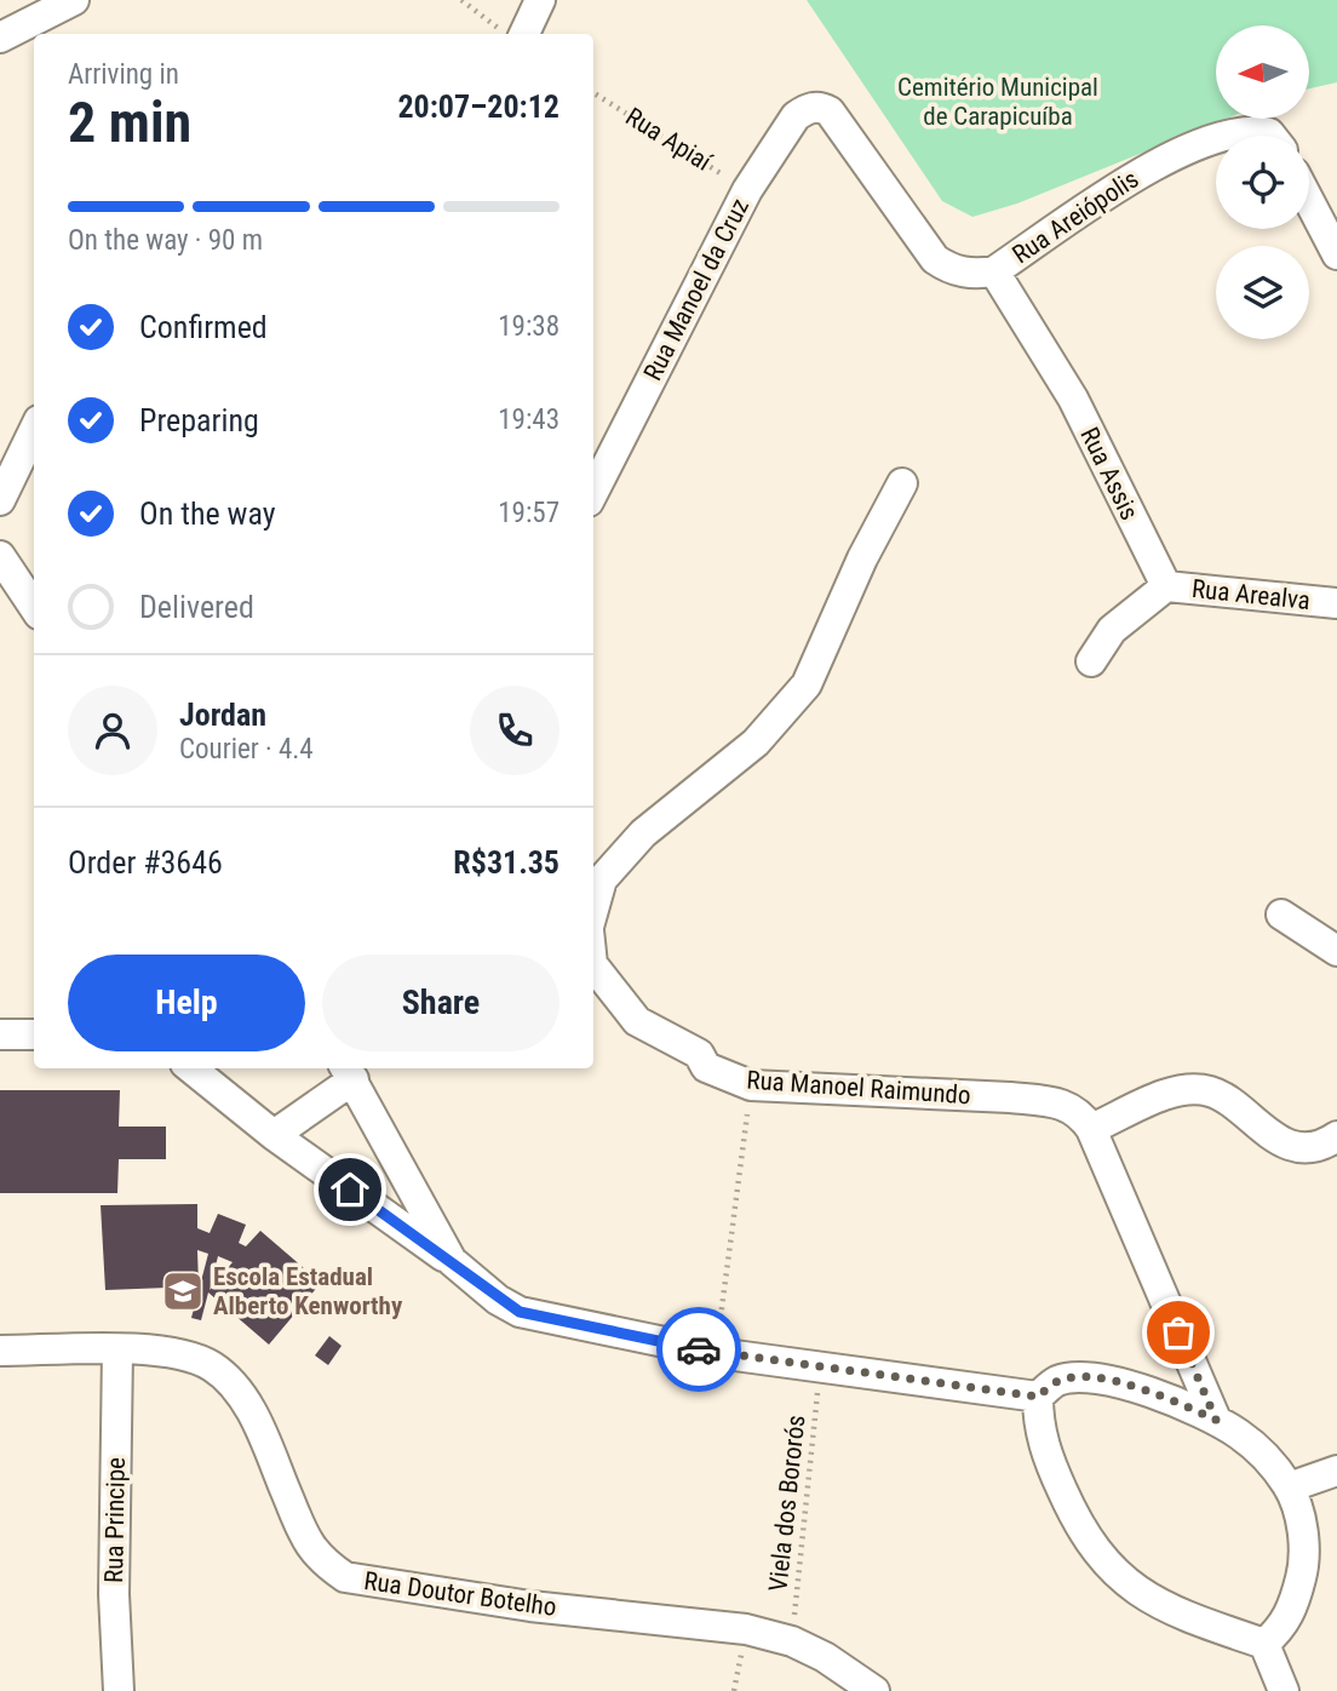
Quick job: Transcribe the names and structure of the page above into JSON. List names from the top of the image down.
{
  "streets": {
    "street": [
      "Rua Areiópolis",
      "Rua Manoel da Cruz",
      "Rua Assis",
      "Rua Arealva",
      "Rua Manoel Raimundo",
      "Rua Principe",
      "Rua Doutor Botelho"
    ],
    "path": ["Rua Apiaí", "Viela dos Bororós"]
  },
  "crossings": [
    ["Rua Apiaí", "Rua Manoel da Cruz"],
    ["Rua Areiópolis", "Rua Manoel da Cruz"],
    ["Rua Areiópolis", "Rua Assis"],
    ["Rua Assis", "Rua Arealva"],
    ["Viela dos Bororós", "Rua Doutor Botelho"],
    ["Rua Principe", "Rua Doutor Botelho"]
  ],
  "parks": ["Cemitério Municipal de Carapicuíba"],
  "places": {
    "school or university": ["Escola Estadual Alberto Kenworthy"]
  },
  "north": "left",
  "page": {
    "heading": ["2 min", "Arriving in", "20:07–20:12"],
    "panel": [
      "Jordan",
      "Courier · 4.4",
      "Order #3646",
      "R$31.35"
    ],
    "bar": "On the way · 90 m",
    "list": [
      ["Confirmed", "19:38"],
      ["Preparing", "19:43"],
      ["On the way", "19:57"],
      "Delivered"
    ],
    "buttons": ["Help", "Share"]
  }
}
